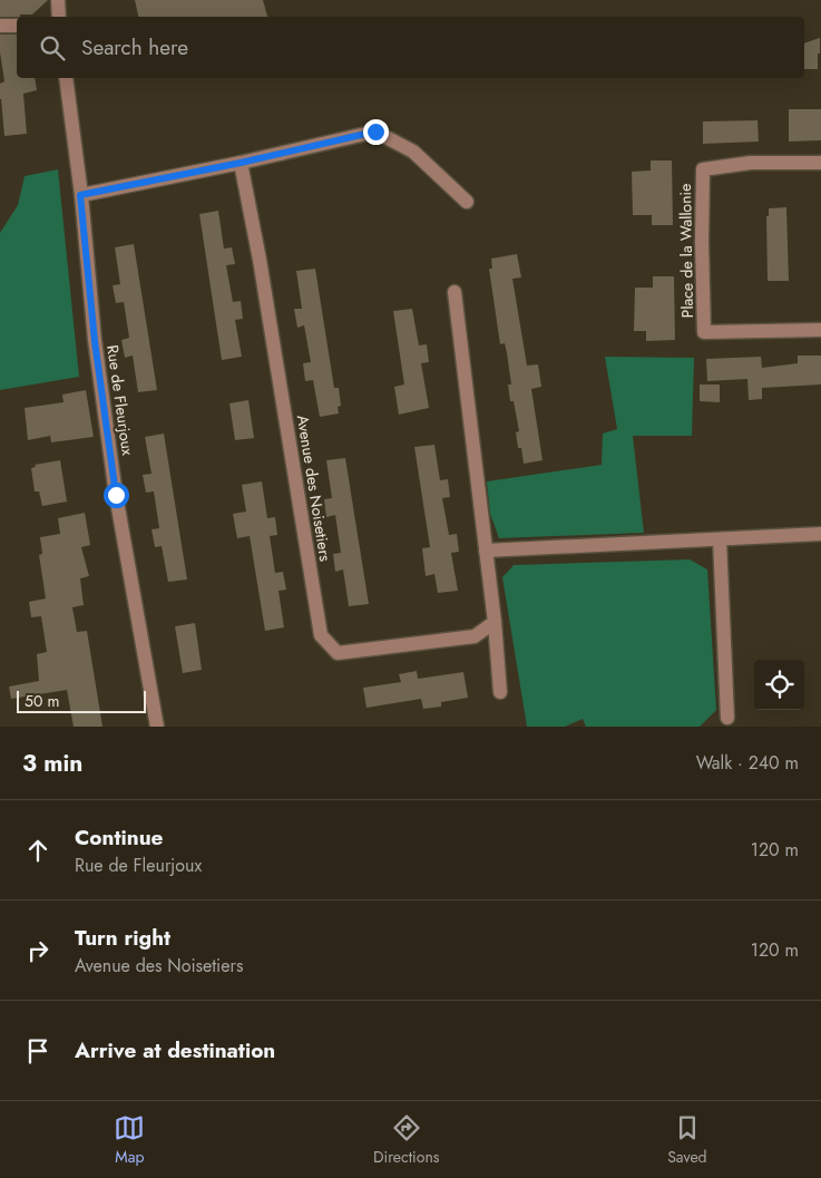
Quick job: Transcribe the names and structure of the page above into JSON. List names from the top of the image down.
{
  "streets": {
    "street": ["Place de la Wallonie", "Rue de Fleurjoux", "Avenue des Noisetiers"]
  },
  "scale_bar": "50 m",
  "page": {
    "search": "Search here",
    "scale": "50 m",
    "heading": ["3 min", "Walk · 240 m"],
    "list": [
      ["Continue", "Rue de Fleurjoux", "120 m"],
      ["Turn right", "Avenue des Noisetiers", "120 m"],
      "Arrive at destination"
    ],
    "nav": ["Map", "Directions", "Saved"]
  }
}
